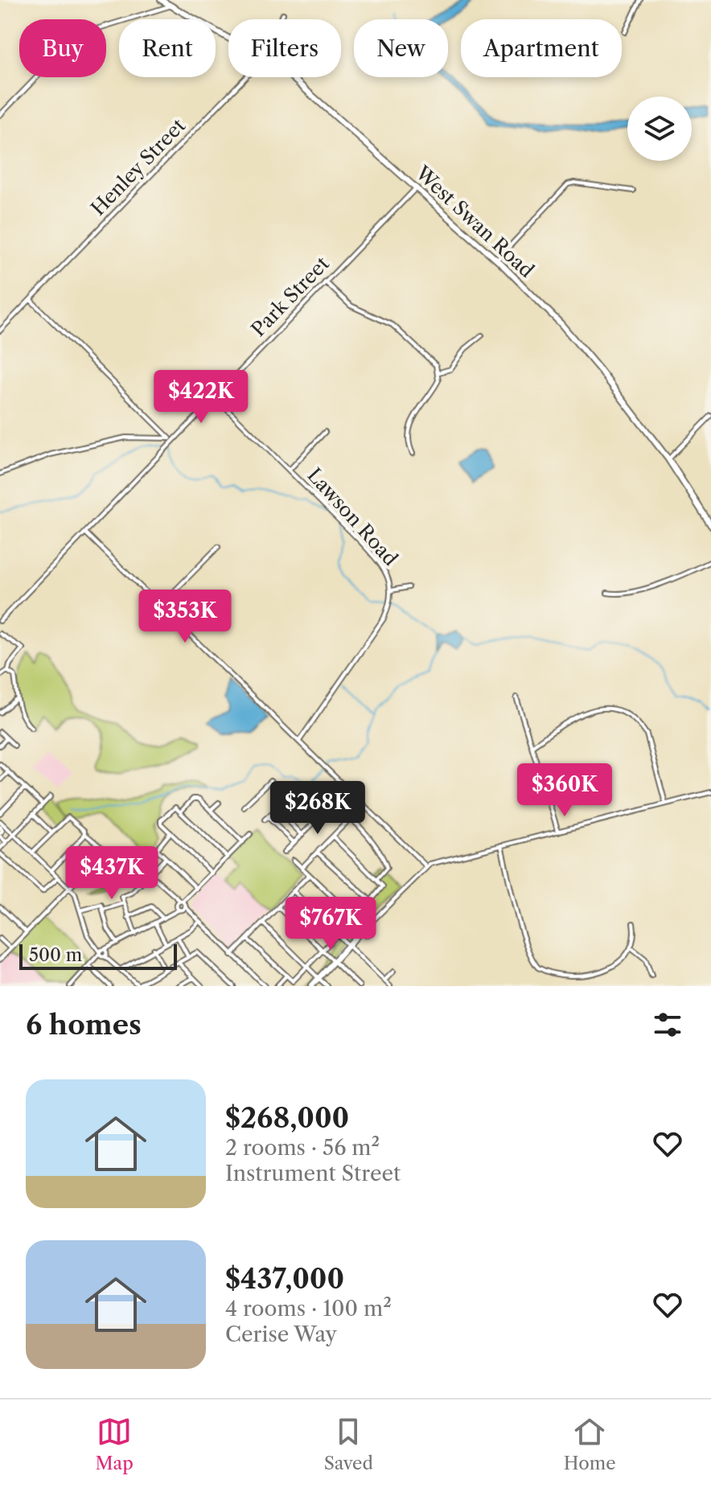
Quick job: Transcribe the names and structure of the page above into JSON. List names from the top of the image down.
{
  "streets": {
    "main road": ["West Swan Road"],
    "street": ["Henley Street", "Park Street", "Lawson Road"]
  },
  "crossings": [
    ["West Swan Road", "Park Street"],
    ["Park Street", "Lawson Road"]
  ],
  "scale_bar": "500 m",
  "page": {
    "chip": [
      "Buy",
      "Rent",
      "Filters",
      "New",
      "Apartment"
    ],
    "price": [
      "$422K",
      "$353K",
      "$360K",
      "$268K",
      "$437K",
      "$767K"
    ],
    "scale": "500 m",
    "heading": "6 homes",
    "list": [
      {
        "name": "$268,000",
        "note": "2 rooms · 56 m² · Instrument Street"
      },
      {
        "name": "$437,000",
        "note": "4 rooms · 100 m² · Cerise Way"
      }
    ],
    "tabs": ["Map", "Saved", "Home"]
  }
}
